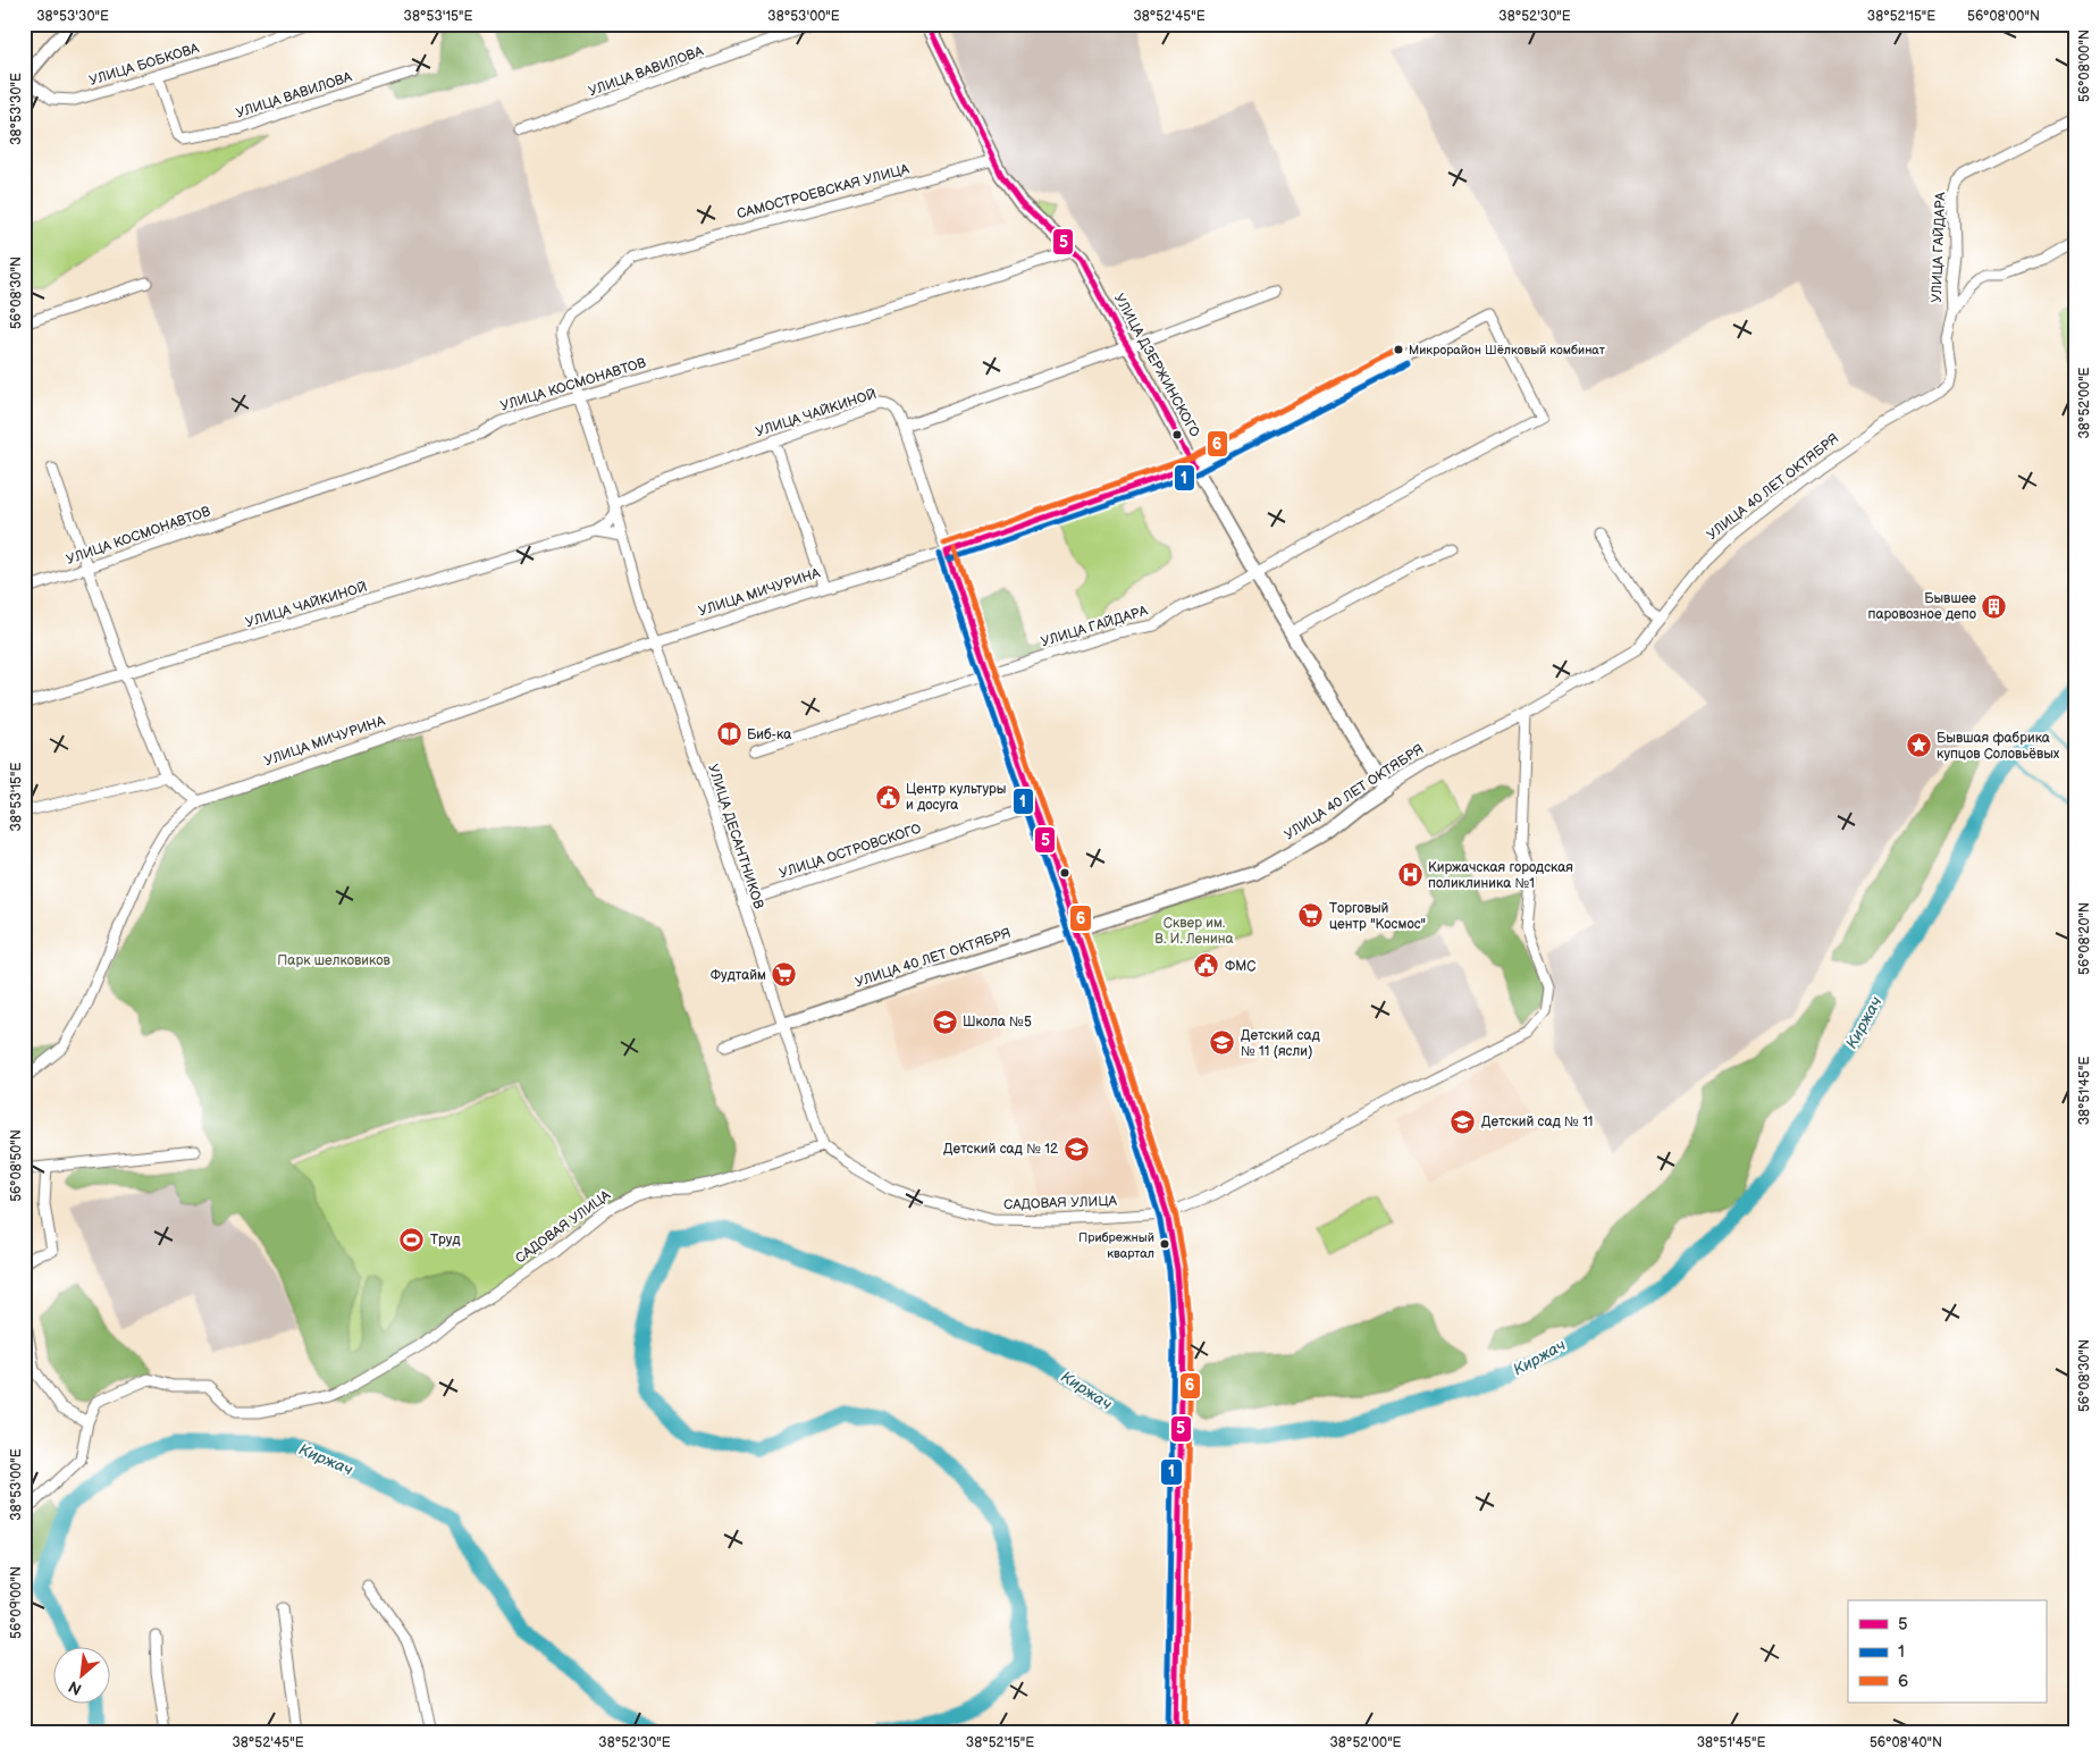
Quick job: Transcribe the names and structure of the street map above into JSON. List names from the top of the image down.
{
  "streets": {
    "street": [
      "УЛИЦА БОБКОВА",
      "УЛИЦА ВАВИЛОВА",
      "САМОСТРОЕВСКАЯ УЛИЦА",
      "УЛИЦА ГАЙДАРА",
      "УЛИЦА ДЗЕРЖИНСКОГО",
      "УЛИЦА КОСМОНАВТОВ",
      "УЛИЦА ЧАЙКИНОЙ",
      "УЛИЦА 40 ЛЕТ ОКТЯБРЯ",
      "УЛИЦА МИЧУРИНА",
      "УЛИЦА ДЕСАНТНИКОВ",
      "УЛИЦА ОСТРОВСКОГО",
      "САДОВАЯ УЛИЦА"
    ]
  },
  "crossings": [
    ["УЛИЦА БОБКОВА", "УЛИЦА ВАВИЛОВА"],
    ["САМОСТРОЕВСКАЯ УЛИЦА", "УЛИЦА ДЗЕРЖИНСКОГО"],
    ["САМОСТРОЕВСКАЯ УЛИЦА", "УЛИЦА КОСМОНАВТОВ"],
    ["УЛИЦА ГАЙДАРА", "УЛИЦА ДЗЕРЖИНСКОГО"],
    ["УЛИЦА ГАЙДАРА", "УЛИЦА 40 ЛЕТ ОКТЯБРЯ"],
    ["УЛИЦА ГАЙДАРА", "УЛИЦА МИЧУРИНА"],
    ["УЛИЦА ДЗЕРЖИНСКОГО", "УЛИЦА КОСМОНАВТОВ"],
    ["УЛИЦА ДЗЕРЖИНСКОГО", "УЛИЦА 40 ЛЕТ ОКТЯБРЯ"],
    ["УЛИЦА ДЗЕРЖИНСКОГО", "УЛИЦА МИЧУРИНА"],
    ["УЛИЦА ЧАЙКИНОЙ", "УЛИЦА МИЧУРИНА"],
    ["УЛИЦА ЧАЙКИНОЙ", "УЛИЦА ДЕСАНТНИКОВ"],
    ["УЛИЦА 40 ЛЕТ ОКТЯБРЯ", "УЛИЦА ДЕСАНТНИКОВ"],
    ["УЛИЦА 40 ЛЕТ ОКТЯБРЯ", "САДОВАЯ УЛИЦА"],
    ["УЛИЦА МИЧУРИНА", "УЛИЦА ДЕСАНТНИКОВ"],
    ["УЛИЦА ДЕСАНТНИКОВ", "УЛИЦА ОСТРОВСКОГО"],
    ["УЛИЦА ДЕСАНТНИКОВ", "САДОВАЯ УЛИЦА"]
  ],
  "water": ["Киржач"],
  "parks": ["Сквер им. В. И. Ленина", "Парк шелковиков"],
  "places": {
    "other": ["Микрорайон Шёлковый комбинат", "Прибрежный квартал"],
    "building": ["Бывшее паровозное депо"],
    "library": ["Биб-ка"],
    "place": ["Бывшая фабрика купцов Соловьёвых"],
    "public building": ["Центр культуры и досуга", "ФМС"],
    "hospital": ["Киржачская городская поликлиника №1"],
    "supermarket": ["Торговый центр \"Космос\"", "Фудтайм"],
    "school or university": [
      "Школа №5",
      "Детский сад № 11 (ясли)",
      "Детский сад № 11",
      "Детский сад № 12"
    ],
    "sports": ["Труд"]
  },
  "lines": ["transit line 5", "transit line 6", "transit line 1"],
  "legend": ["5", "1", "6"],
  "north": "bottom left",
  "coordinates": [
    "38°53'30\"E",
    "38°53'15\"E",
    "38°53'00\"E",
    "38°52'45\"E",
    "38°52'30\"E",
    "38°52'15\"E",
    "56°08'00\"N",
    "56°08'30\"N",
    "38°52'00\"E",
    "56°08'20\"N",
    "38°51'45\"E",
    "56°08'50\"N",
    "56°09'00\"N",
    "56°08'40\"N"
  ]
}
